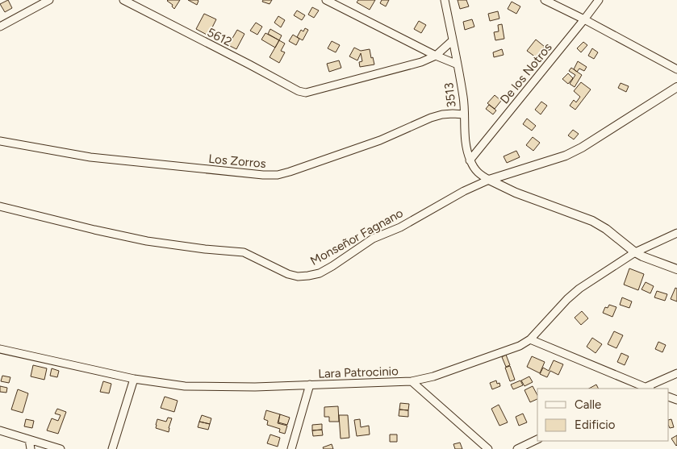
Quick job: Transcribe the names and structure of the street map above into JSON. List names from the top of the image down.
{
  "streets": {
    "street": [
      "5612",
      "De los Notros",
      "3513",
      "Los Zorros",
      "Monseñor Fagnano",
      "Lara Patrocinio"
    ]
  },
  "crossings": [
    ["De los Notros", "3513"],
    ["3513", "Los Zorros"],
    ["3513", "Monseñor Fagnano"]
  ],
  "legend": ["Calle", "Edificio"]
}
